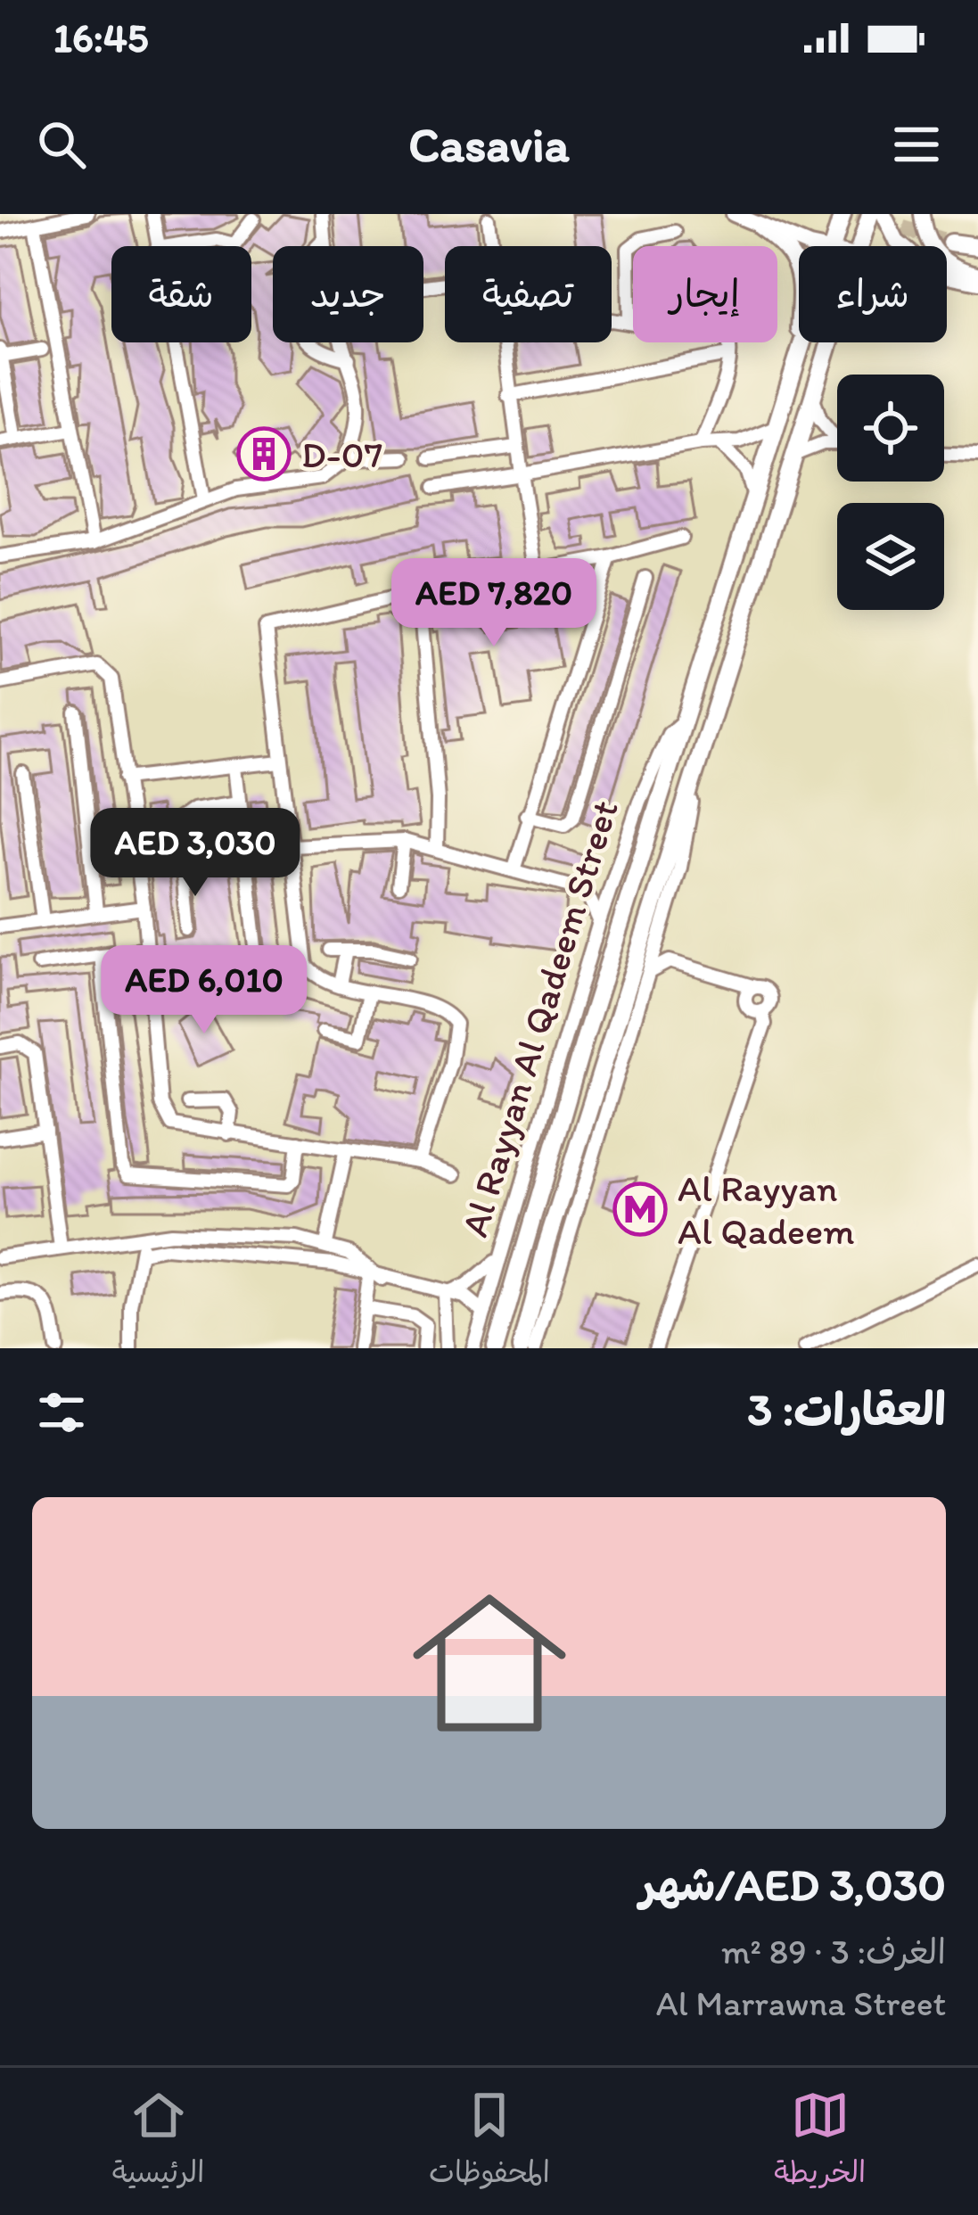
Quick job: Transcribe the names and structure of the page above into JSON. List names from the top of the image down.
{
  "streets": {
    "highway": ["Al Rayyan Al Qadeem Street"]
  },
  "places": {
    "building": ["D-07"],
    "metro station": ["Al Rayyan Al Qadeem"]
  },
  "page": {
    "status": "16:45",
    "header": "Casavia",
    "chip": [
      "شراء",
      "إيجار",
      "تصفية",
      "جديد",
      "شقة"
    ],
    "price": ["AED 7,820", "AED 3,030", "AED 6,010"],
    "heading": "العقارات: 3",
    "list": [
      {
        "name": "AED 3,030/شهر",
        "note": "الغرف: 3 · 89 m² · Al Marrawna Street"
      }
    ],
    "tabs": ["الخريطة", "المحفوظات", "الرئيسية"]
  }
}
